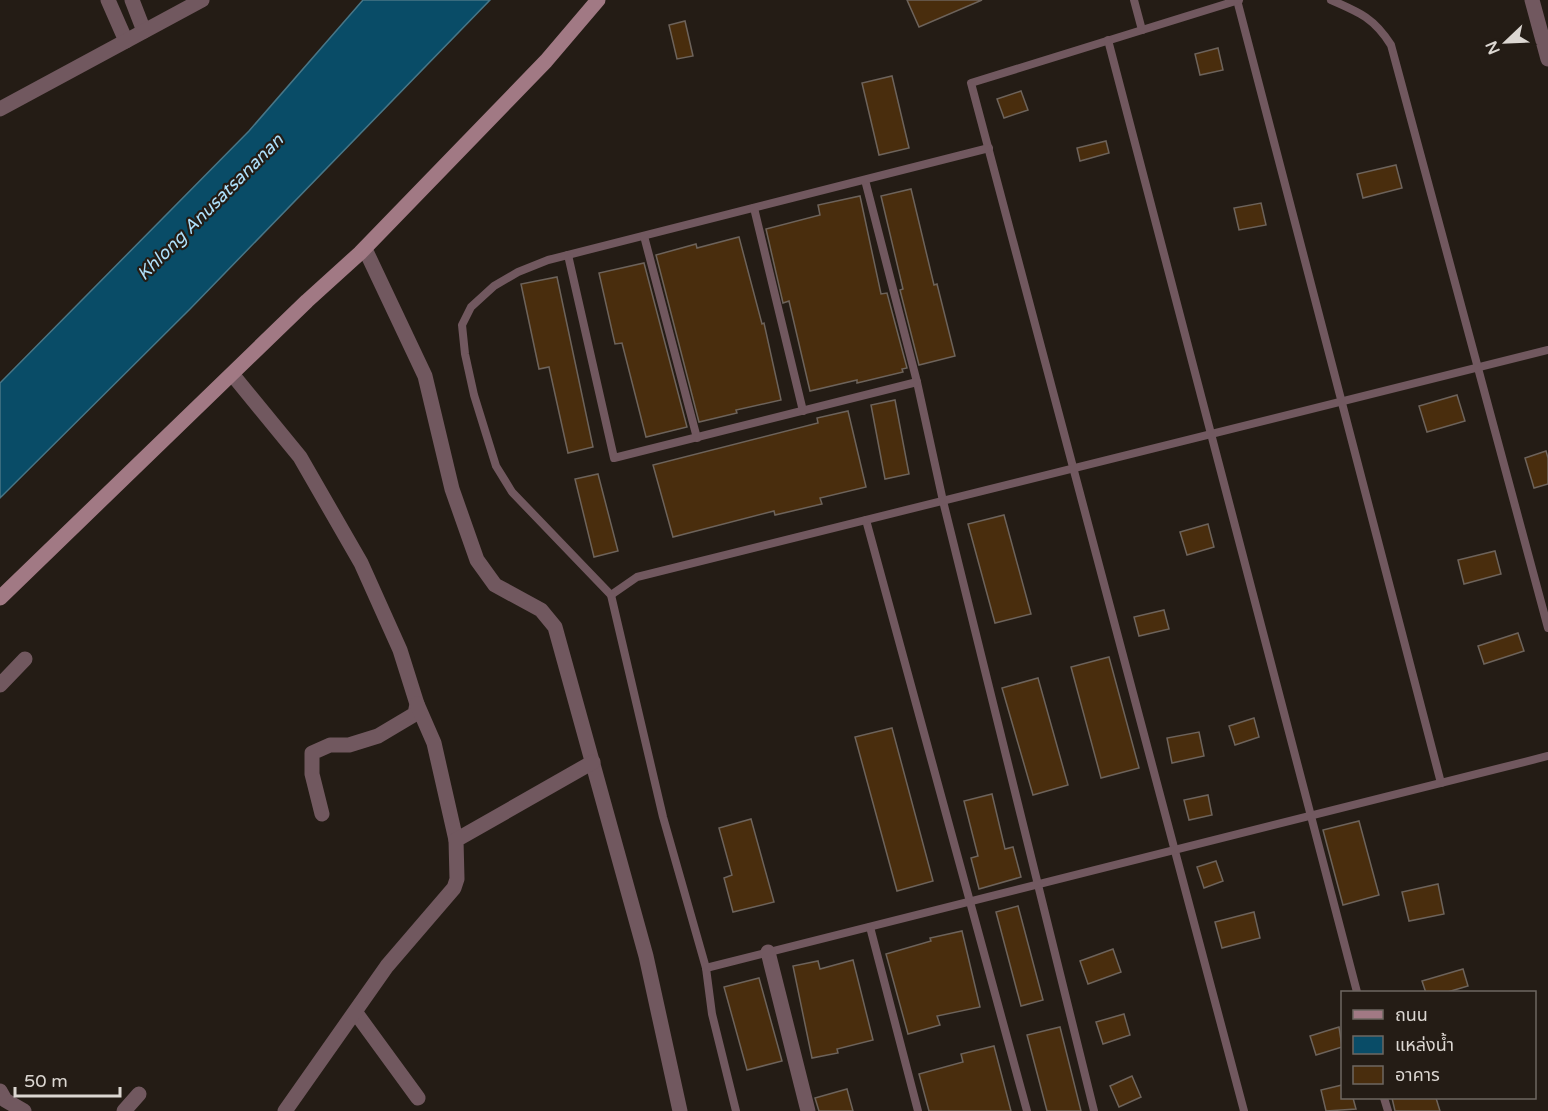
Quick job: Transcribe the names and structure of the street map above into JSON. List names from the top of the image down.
{
  "water": ["Khlong Anusatsananan"],
  "legend": ["ถนน", "แหล่งน้ำ", "อาคาร"],
  "scale_bar": "50 m",
  "north": "bottom left"
}
